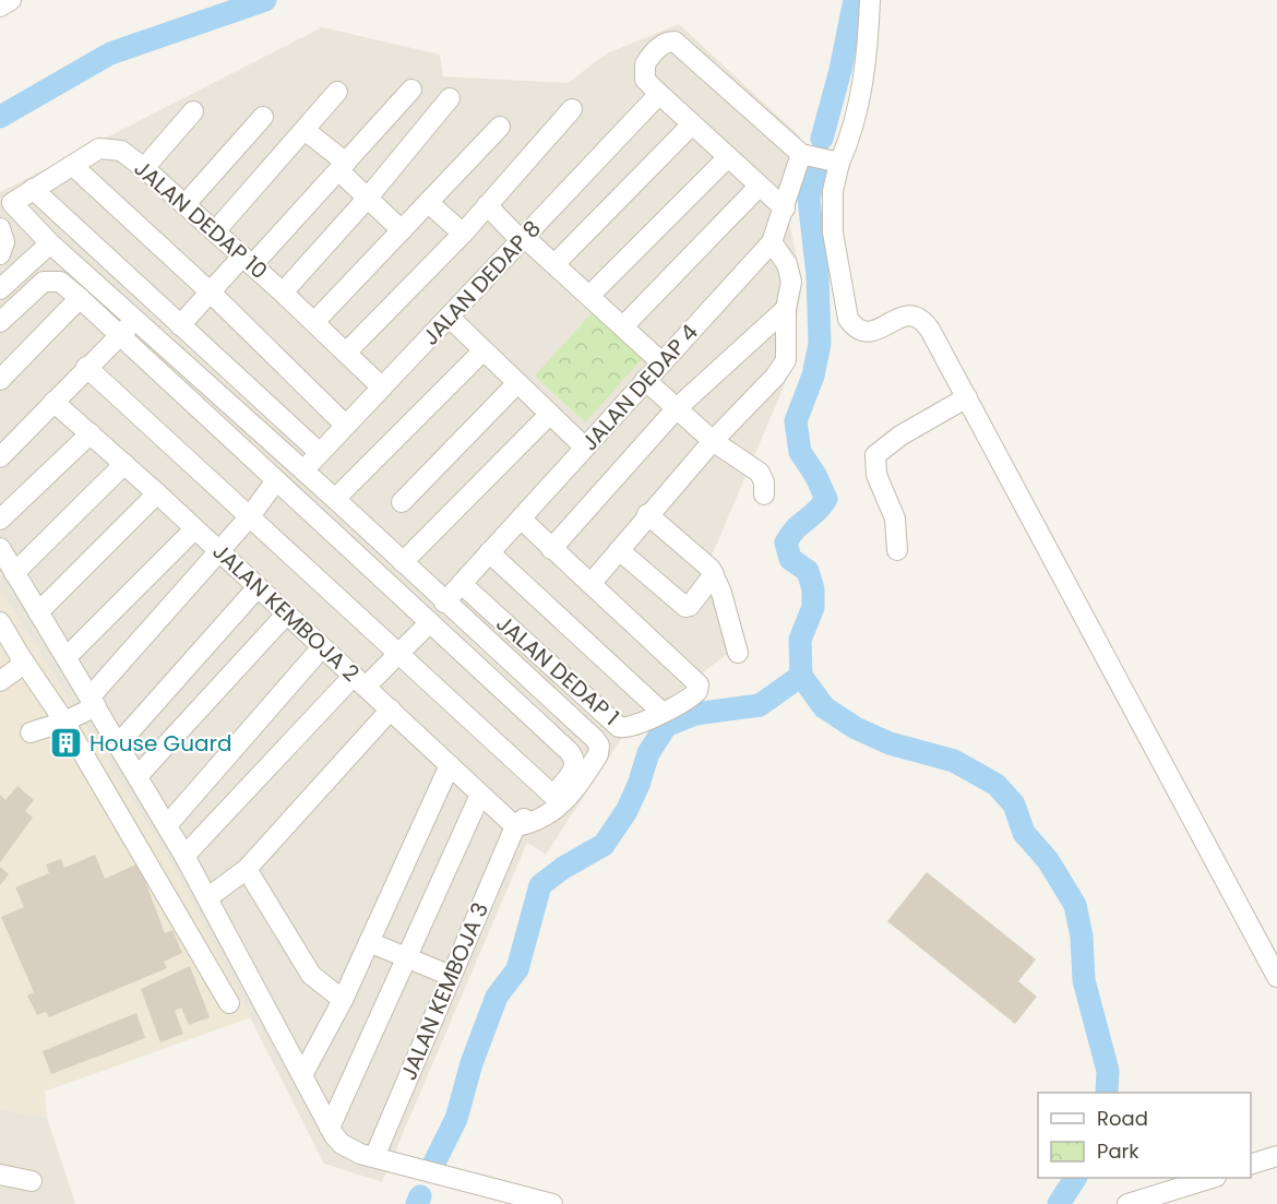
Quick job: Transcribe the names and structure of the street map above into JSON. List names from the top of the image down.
{
  "streets": {
    "street": [
      "JALAN DEDAP 10",
      "JALAN DEDAP 8",
      "JALAN DEDAP 4",
      "JALAN KEMBOJA 2",
      "JALAN DEDAP 1",
      "JALAN KEMBOJA 3"
    ]
  },
  "crossings": [
    ["JALAN DEDAP 10", "JALAN DEDAP 8"],
    ["JALAN DEDAP 4", "JALAN DEDAP 1"],
    ["JALAN KEMBOJA 2", "JALAN KEMBOJA 3"]
  ],
  "places": {
    "building": ["House Guard"]
  },
  "legend": ["Road", "Park"]
}
